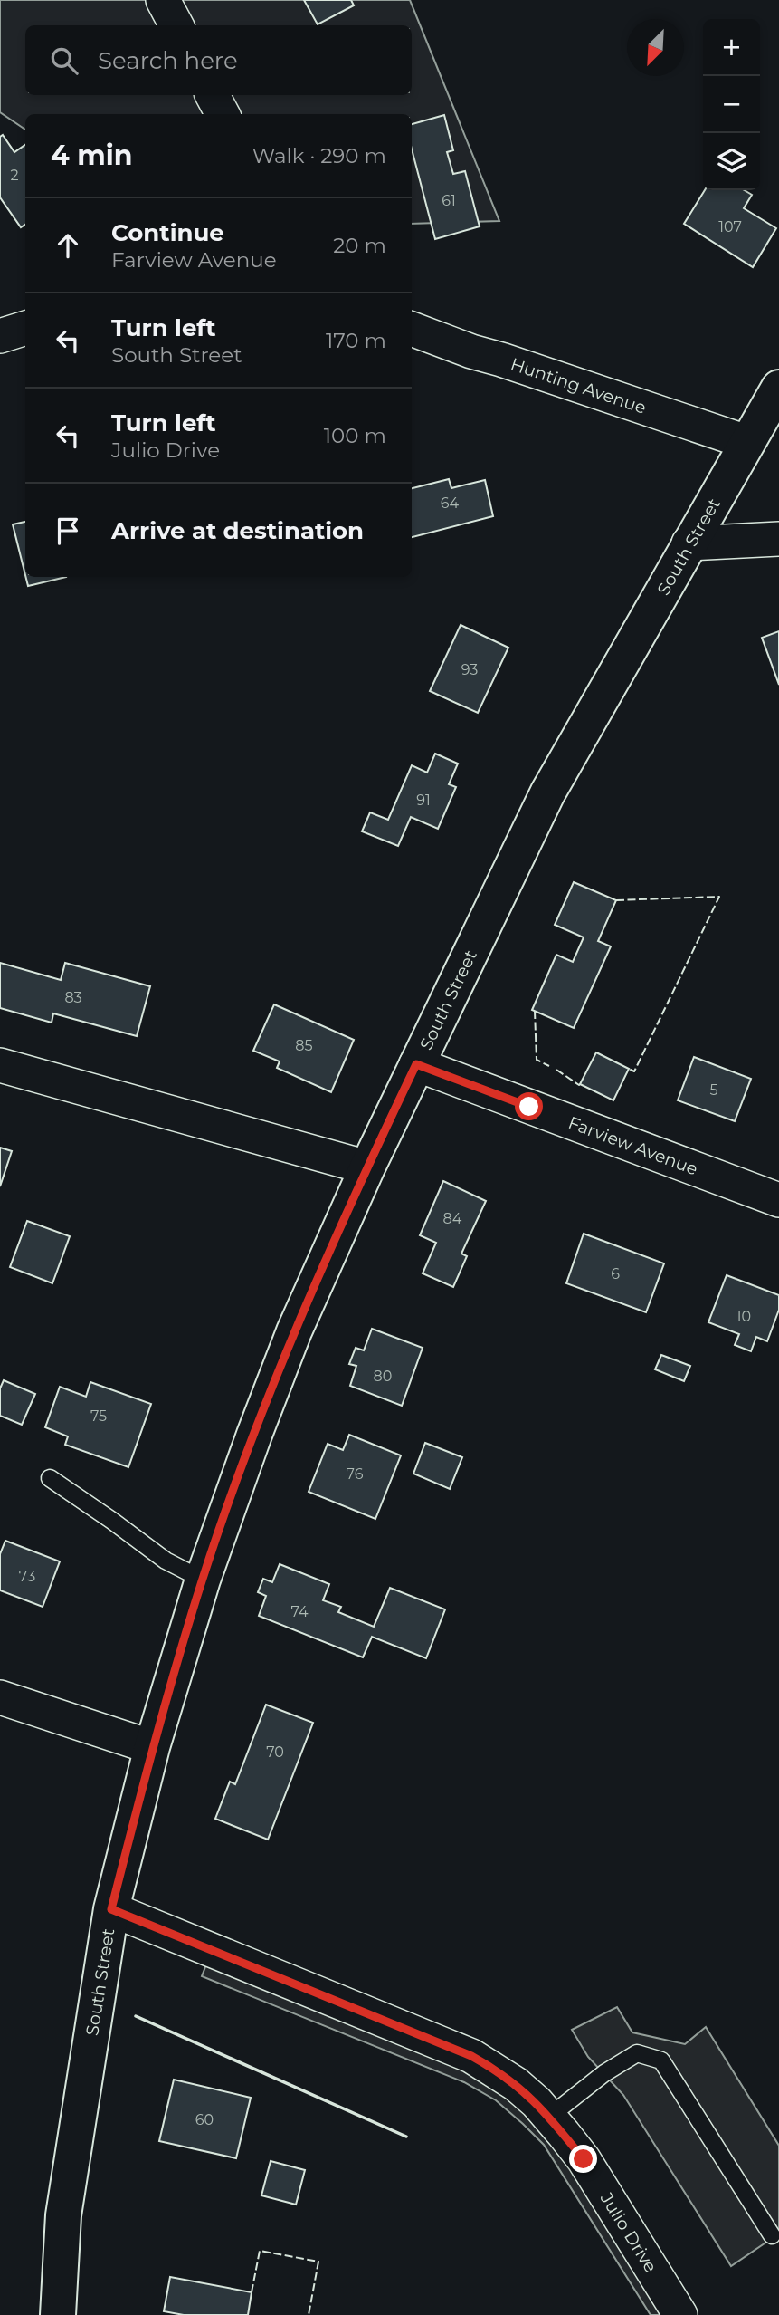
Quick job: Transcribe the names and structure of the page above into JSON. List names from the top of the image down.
{
  "streets": {
    "street": [
      "Hunting Avenue",
      "South Street",
      "Farview Avenue",
      "Julio Drive"
    ]
  },
  "crossings": [
    ["Hunting Avenue", "South Street"],
    ["South Street", "Farview Avenue"],
    ["South Street", "Julio Drive"]
  ],
  "house_numbers": [
    "2",
    "61",
    "107",
    "64",
    "93",
    "91",
    "83",
    "85",
    "5",
    "84",
    "6",
    "10",
    "80",
    "75",
    "76",
    "73",
    "74",
    "70",
    "60"
  ],
  "north": "bottom left",
  "page": {
    "map_buttons": ["+", "−"],
    "search": "Search here",
    "heading": ["4 min", "Walk · 290 m"],
    "list": [
      ["Continue", "Farview Avenue", "20 m"],
      ["Turn left", "South Street", "170 m"],
      ["Turn left", "Julio Drive", "100 m"],
      "Arrive at destination"
    ]
  }
}
